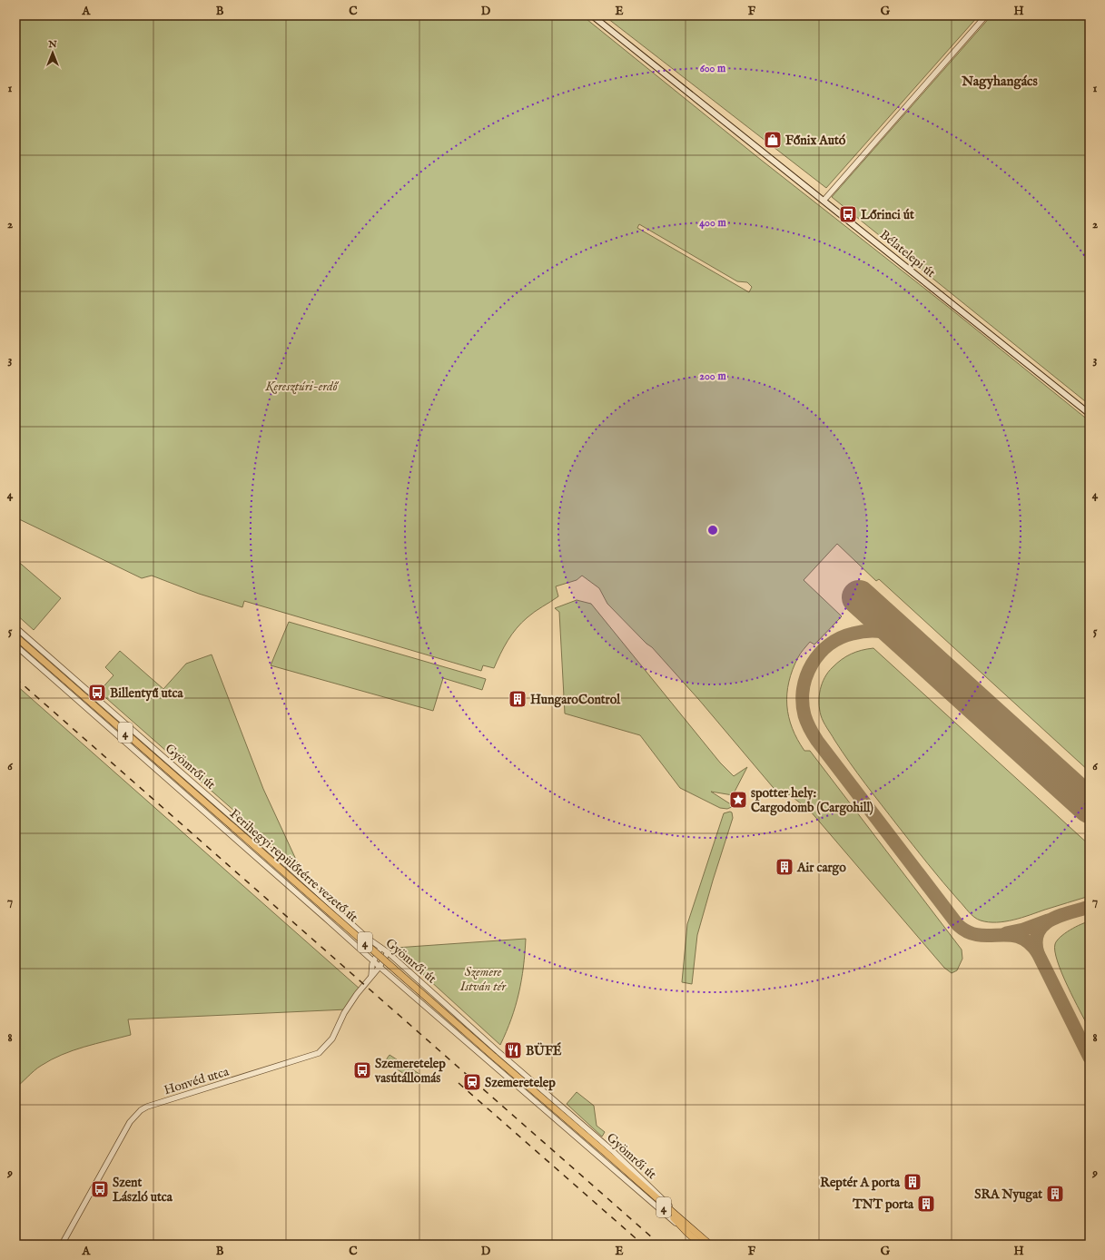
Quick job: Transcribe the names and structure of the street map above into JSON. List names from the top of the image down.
{
  "streets": {
    "main road": ["Bélatelepi út", "4", "Ferihegyi repülőtérre vezető út"],
    "street": ["Gyömrői út", "Honvéd utca"]
  },
  "crossings": [
    ["Gyömrői út", "Ferihegyi repülőtérre vezető út"],
    ["Gyömrői út", "Honvéd utca"]
  ],
  "districts": ["Nagyhangács"],
  "parks": ["Keresztúri-erdő", "Szemere István tér"],
  "places": {
    "shop": ["Főnix Autó"],
    "bus stop": [
      "Lőrinci út",
      "Billentyű utca",
      "Szemeretelep vasútállomás",
      "Szent László utca"
    ],
    "building": [
      "HungaroControl",
      "Air cargo",
      "Reptér A porta",
      "SRA Nyugat",
      "TNT porta"
    ],
    "place": ["spotter hely: Cargodomb (Cargohill)"],
    "restaurant": ["BÜFÉ"],
    "station": ["Szemeretelep"]
  },
  "north": "top",
  "grid": {
    "columns": [
      "A",
      "B",
      "C",
      "D",
      "E",
      "F",
      "G",
      "H"
    ],
    "rows": [
      "1",
      "2",
      "3",
      "4",
      "5",
      "6",
      "7",
      "8",
      "9"
    ]
  },
  "rings": ["600 m", "400 m", "200 m"]
}
